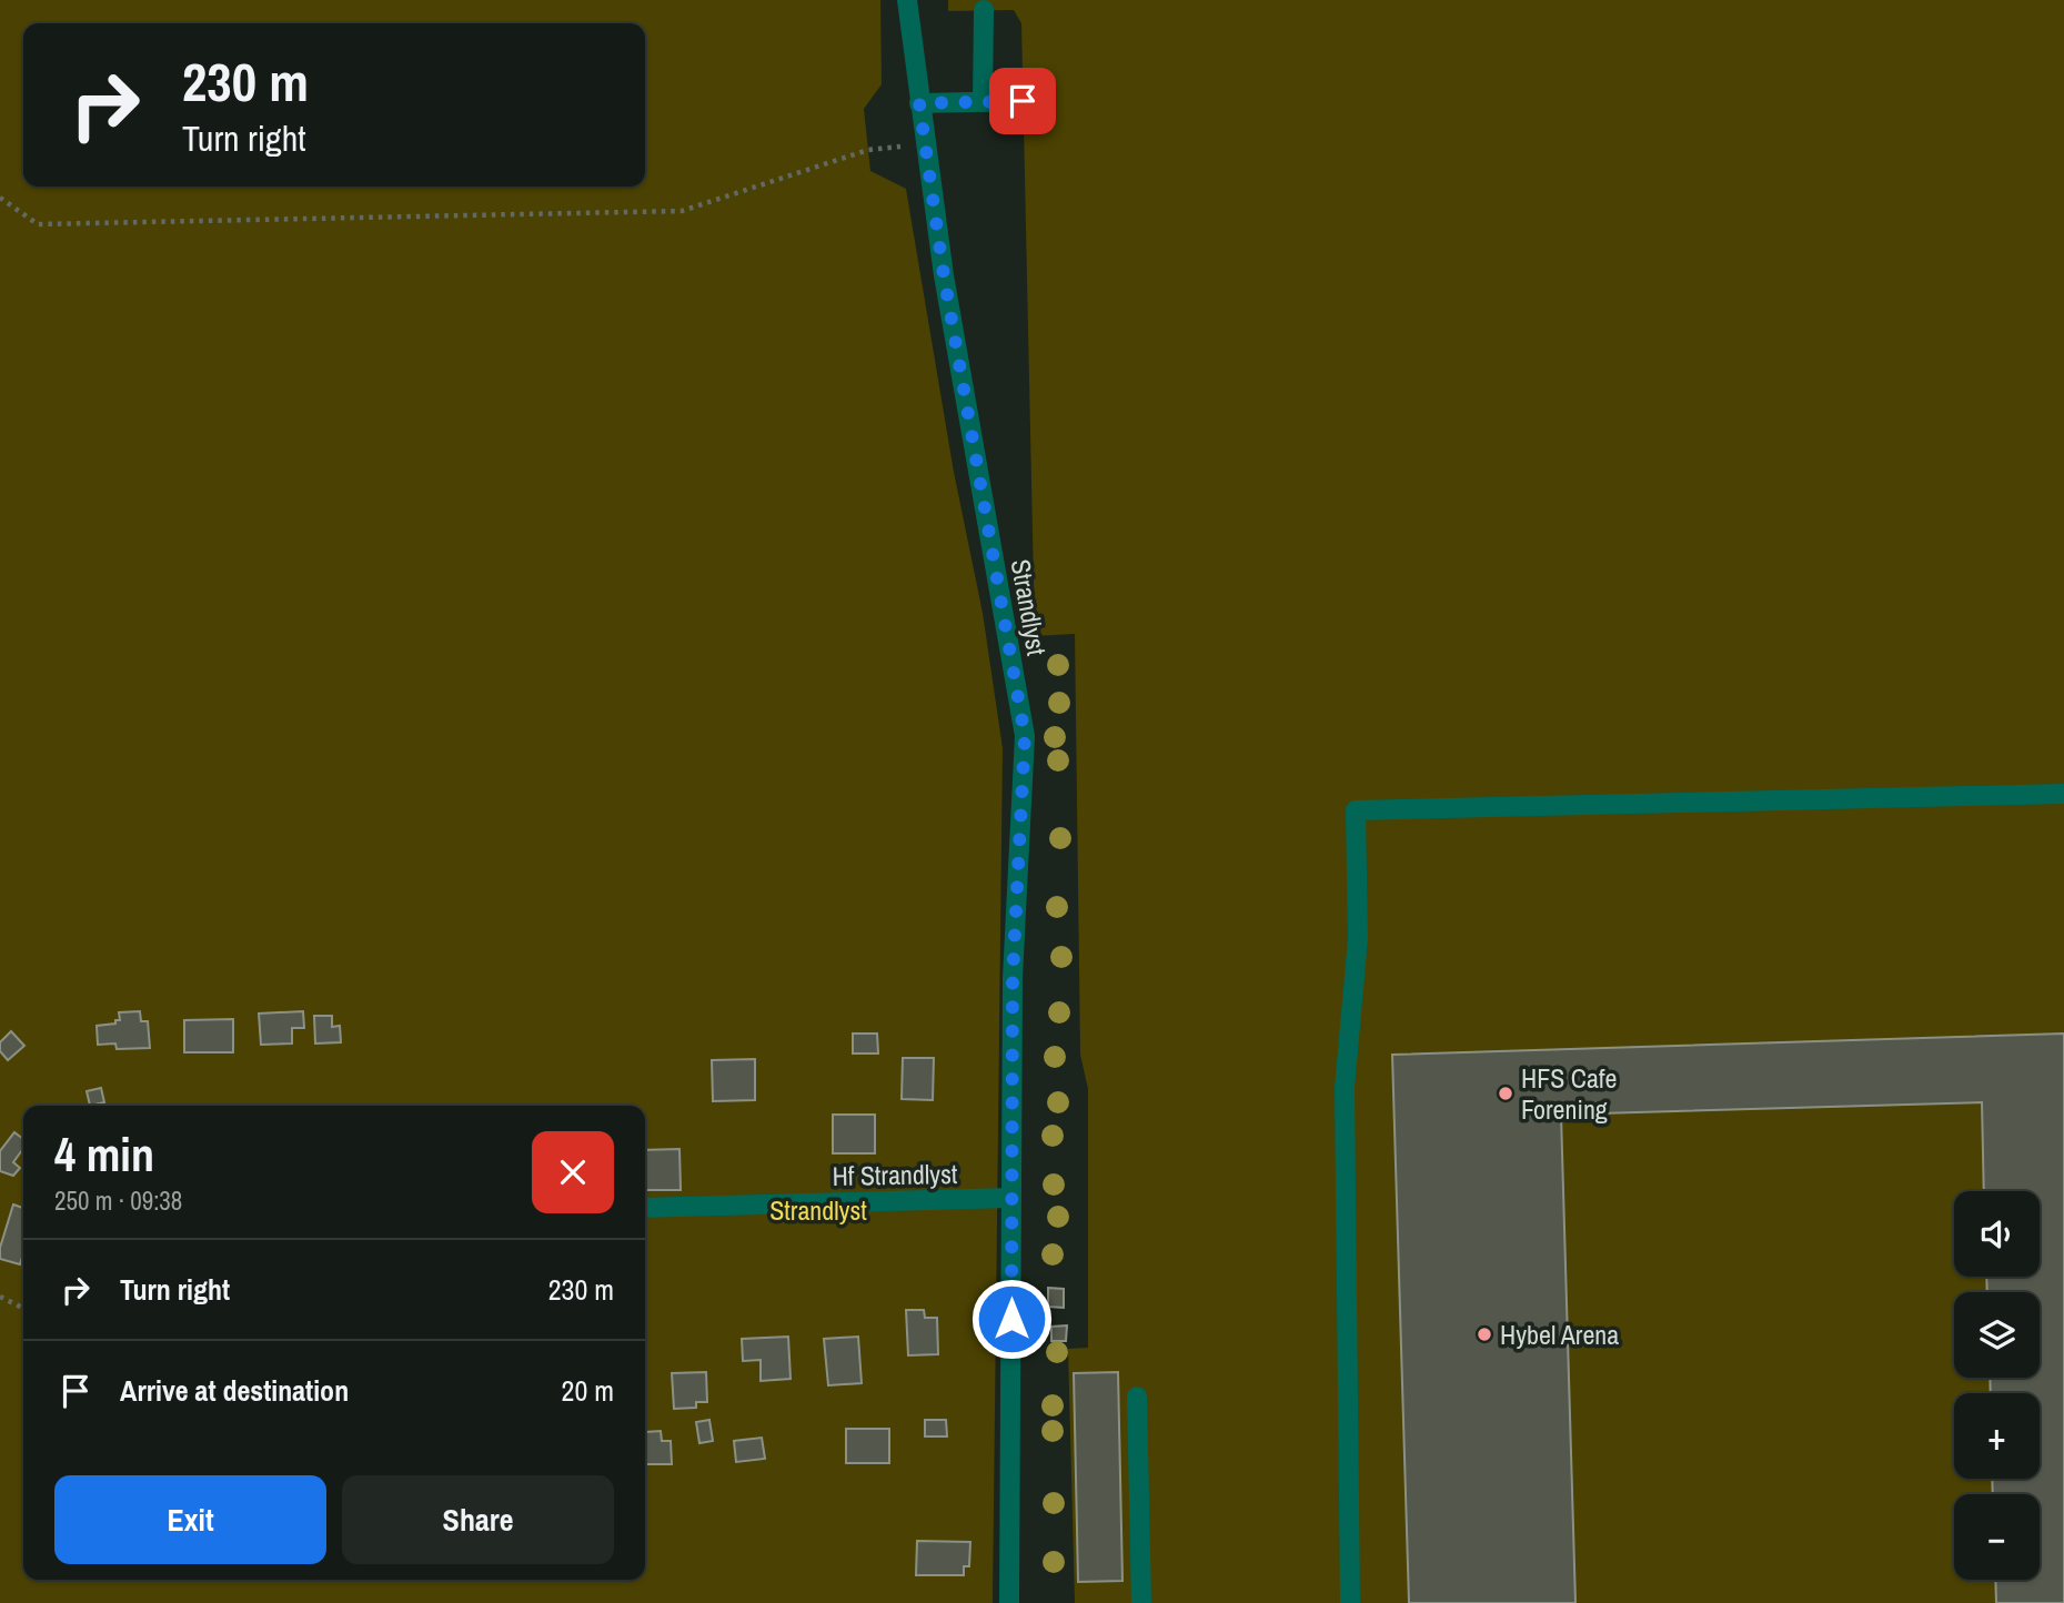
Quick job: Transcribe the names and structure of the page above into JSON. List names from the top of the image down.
{
  "streets": {
    "street": ["Strandlyst", "Hf Strandlyst"]
  },
  "crossings": [
    ["Strandlyst", "Hf Strandlyst"]
  ],
  "parks": ["Strandlyst"],
  "places": ["HFS Cafe Forening", "Hybel Arena"],
  "page": {
    "turn": ["230 m", "Turn right"],
    "heading": ["4 min", "250 m · 09:38"],
    "map_buttons": ["+", "−"],
    "list": [
      {
        "name": "Turn right",
        "value": "230 m"
      },
      {
        "name": "Arrive at destination",
        "value": "20 m"
      }
    ],
    "buttons": ["Exit", "Share"]
  }
}
